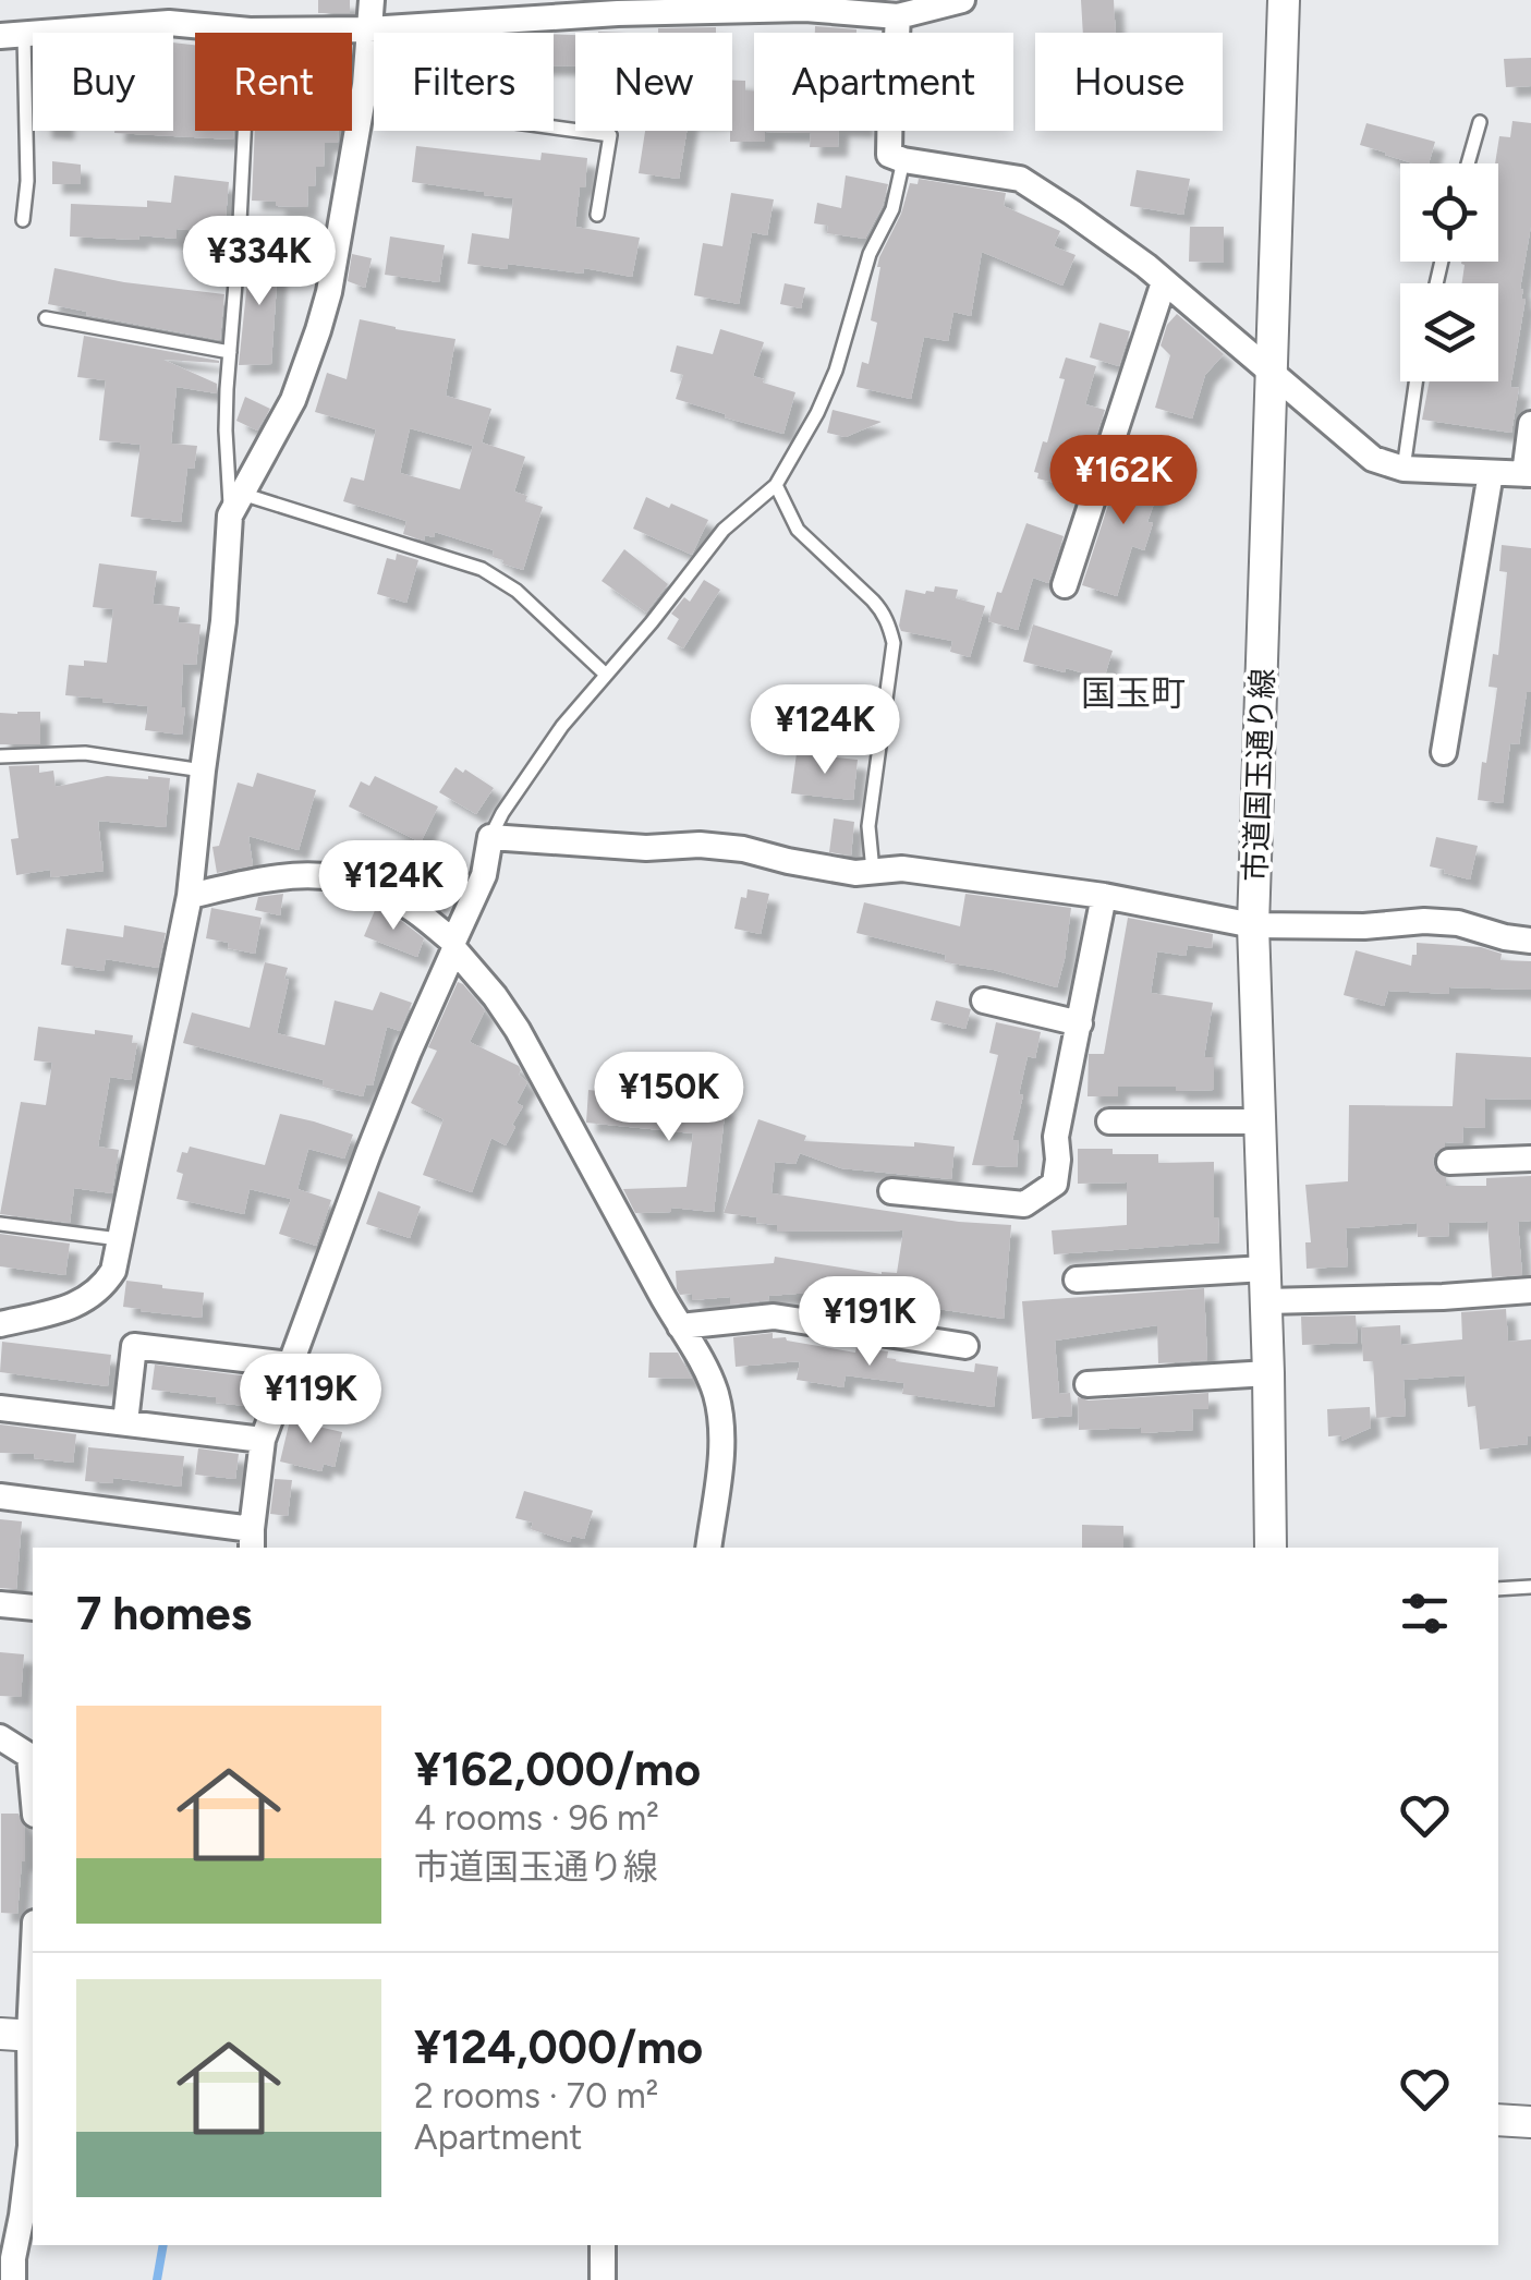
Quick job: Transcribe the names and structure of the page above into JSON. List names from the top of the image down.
{
  "streets": {
    "street": ["市道国玉通り線"]
  },
  "districts": ["国玉町"],
  "page": {
    "chip": [
      "Buy",
      "Rent",
      "Filters",
      "New",
      "Apartment",
      "House"
    ],
    "price": [
      "¥334K",
      "¥162K",
      "¥124K",
      "¥124K",
      "¥150K",
      "¥191K",
      "¥119K"
    ],
    "heading": "7 homes",
    "list": [
      {
        "name": "¥162,000/mo",
        "note": "4 rooms · 96 m² · 市道国玉通り線"
      },
      {
        "name": "¥124,000/mo",
        "note": "2 rooms · 70 m² · Apartment"
      }
    ]
  }
}
